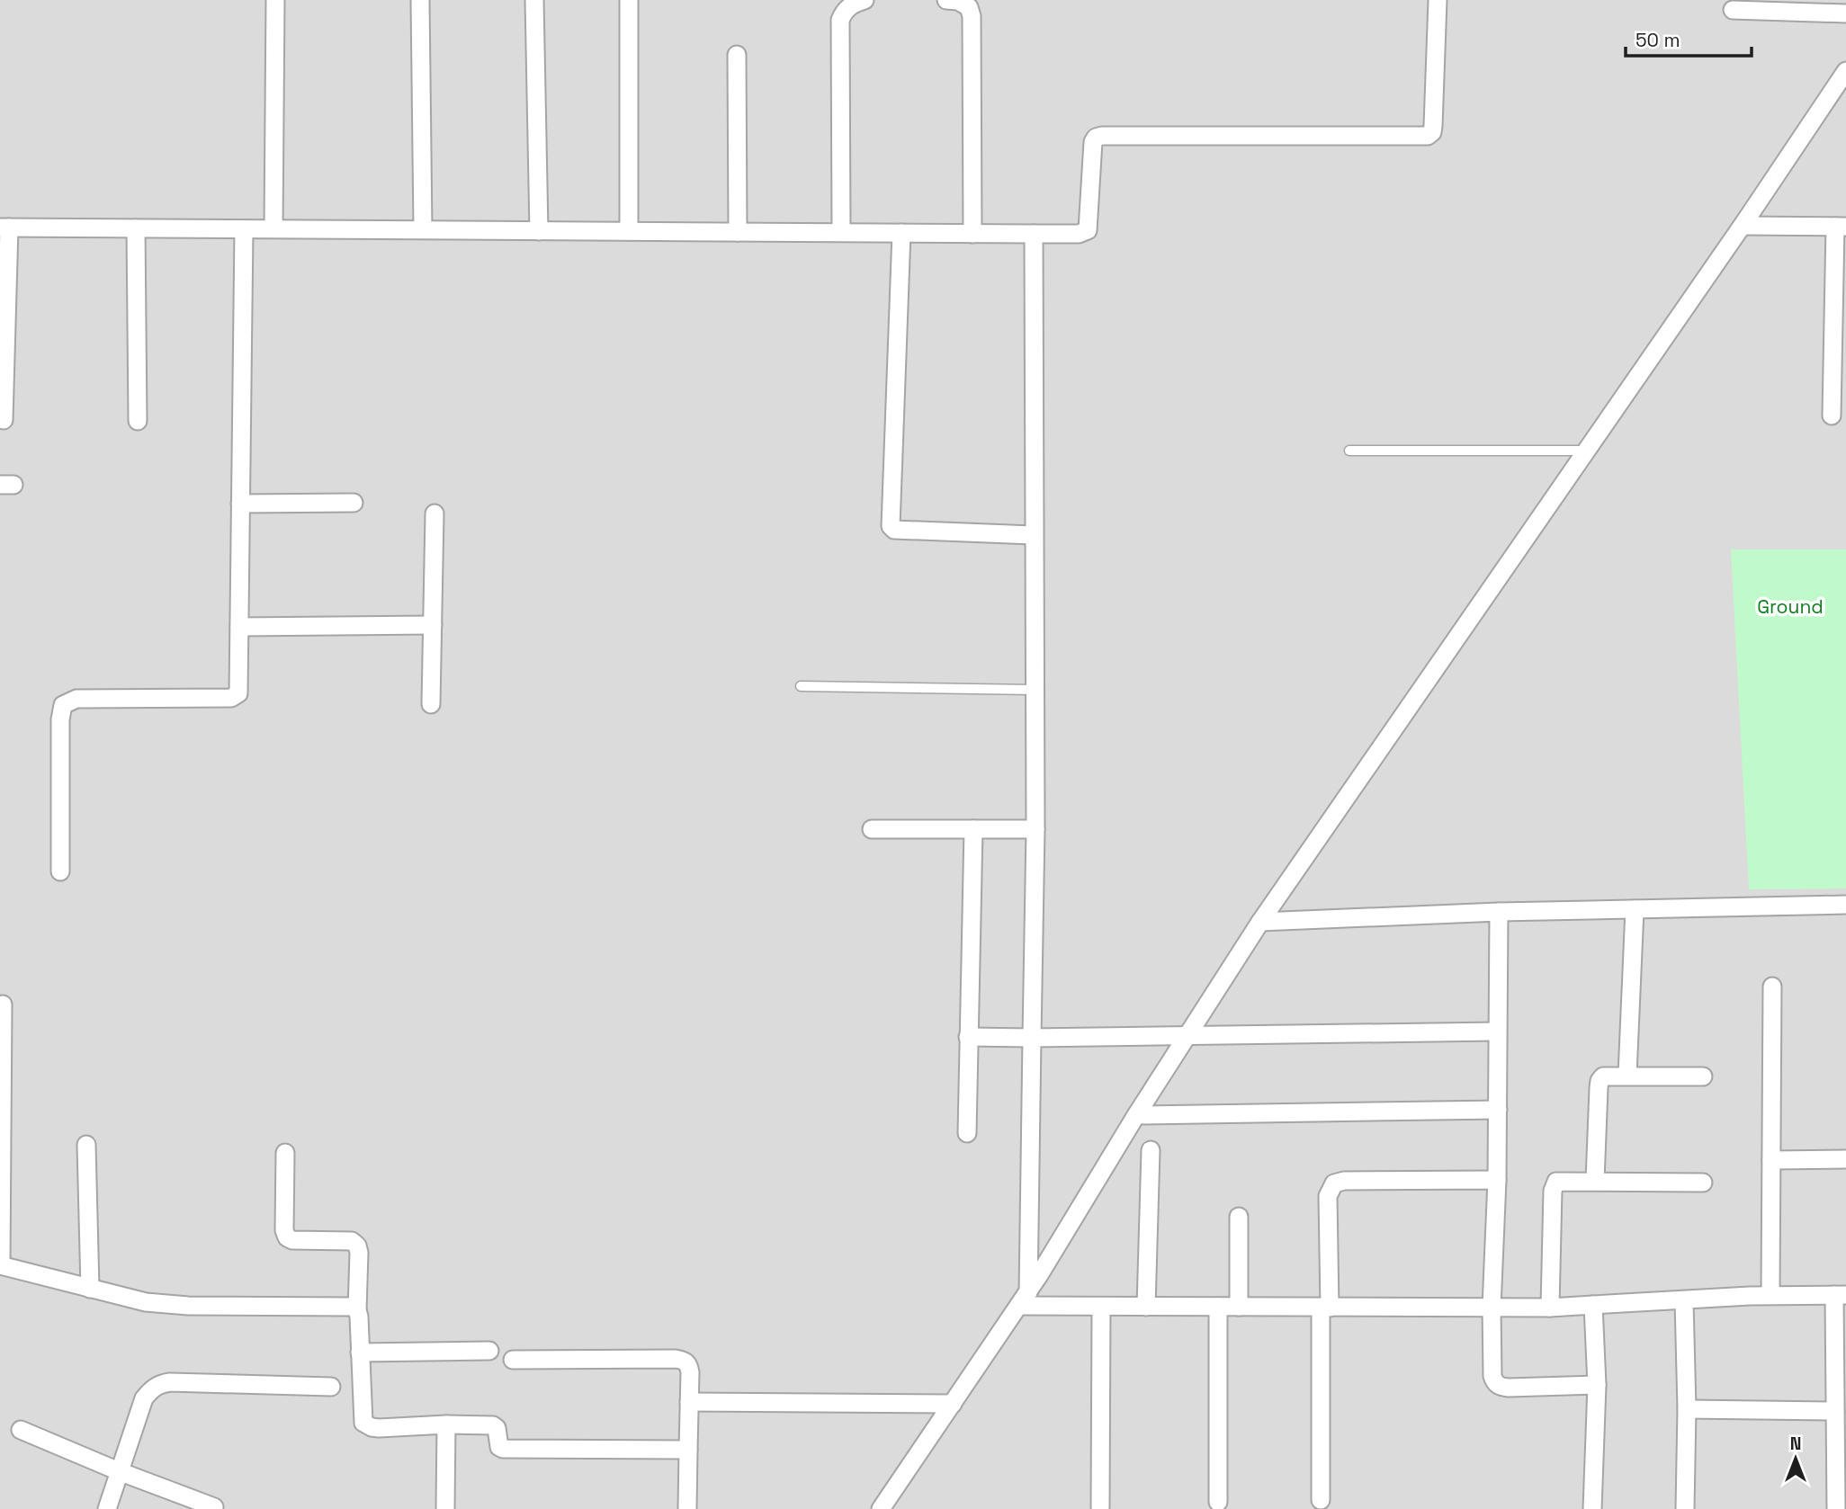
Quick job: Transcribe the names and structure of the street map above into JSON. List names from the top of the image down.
{
  "parks": ["Ground"],
  "scale_bar": "50 m",
  "north": "top"
}
